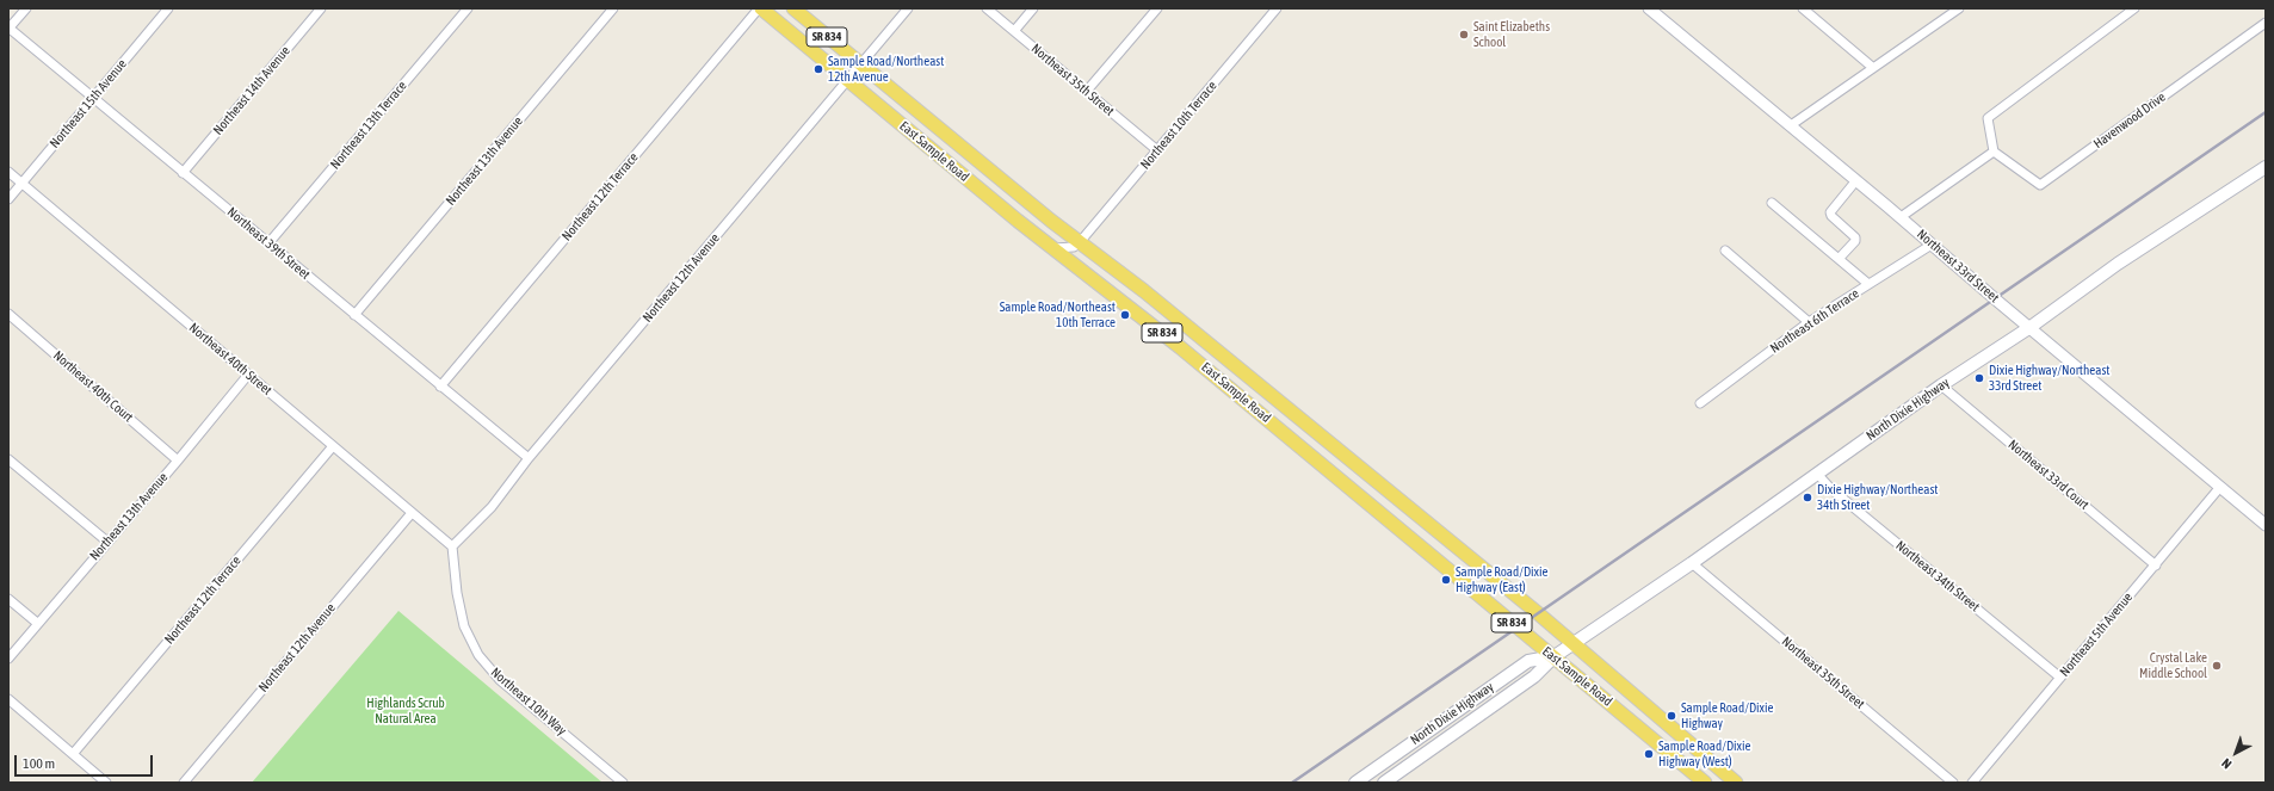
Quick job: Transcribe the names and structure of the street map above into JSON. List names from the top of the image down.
{
  "streets": {
    "main road": ["SR 834", "East Sample Road", "North Dixie Highway"],
    "street": [
      "Northeast 35th Street",
      "Northeast 14th Avenue",
      "Northeast 15th Avenue",
      "Havenwood Drive",
      "Northeast 13th Terrace",
      "Northeast 10th Terrace",
      "Northeast 13th Avenue",
      "Northeast 12th Terrace",
      "Northeast 39th Street",
      "Northeast 33rd Street",
      "Northeast 12th Avenue",
      "Northeast 6th Terrace",
      "Northeast 40th Street",
      "Northeast 40th Court",
      "Northeast 33rd Court",
      "Northeast 34th Street",
      "Northeast 5th Avenue",
      "Northeast 10th Way"
    ]
  },
  "crossings": [
    ["Northeast 35th Street", "Northeast 10th Terrace"],
    ["Northeast 35th Street", "North Dixie Highway"],
    ["Northeast 14th Avenue", "Northeast 39th Street"],
    ["Northeast 15th Avenue", "Northeast 39th Street"],
    ["Northeast 15th Avenue", "Northeast 40th Street"],
    ["Northeast 13th Terrace", "Northeast 39th Street"],
    ["Northeast 10th Terrace", "East Sample Road"],
    ["East Sample Road", "Northeast 12th Terrace"],
    ["East Sample Road", "Northeast 12th Avenue"],
    ["East Sample Road", "North Dixie Highway"],
    ["Northeast 13th Avenue", "Northeast 39th Street"],
    ["Northeast 13th Avenue", "Northeast 40th Street"],
    ["Northeast 13th Avenue", "Northeast 40th Court"],
    ["Northeast 12th Terrace", "Northeast 39th Street"],
    ["Northeast 12th Terrace", "Northeast 40th Street"],
    ["Northeast 39th Street", "Northeast 12th Avenue"],
    ["Northeast 33rd Street", "Northeast 6th Terrace"],
    ["Northeast 33rd Street", "North Dixie Highway"],
    ["Northeast 33rd Street", "Northeast 5th Avenue"],
    ["Northeast 12th Avenue", "Northeast 40th Street"],
    ["Northeast 12th Avenue", "Northeast 10th Way"],
    ["Northeast 40th Street", "Northeast 10th Way"],
    ["North Dixie Highway", "Northeast 33rd Court"],
    ["North Dixie Highway", "Northeast 34th Street"],
    ["Northeast 33rd Court", "Northeast 5th Avenue"],
    ["Northeast 34th Street", "Northeast 5th Avenue"]
  ],
  "parks": ["Highlands Scrub Natural Area"],
  "places": [
    "Saint Elizabeths School",
    "Sample Road/Northeast 12th Avenue",
    "Sample Road/Northeast 10th Terrace",
    "Dixie Highway/Northeast 33rd Street",
    "Dixie Highway/Northeast 34th Street",
    "Sample Road/Dixie Highway (East)",
    "Crystal Lake Middle School",
    "Sample Road/Dixie Highway",
    "Sample Road/Dixie Highway (West)"
  ],
  "scale_bar": "100 m",
  "north": "bottom left"
}
